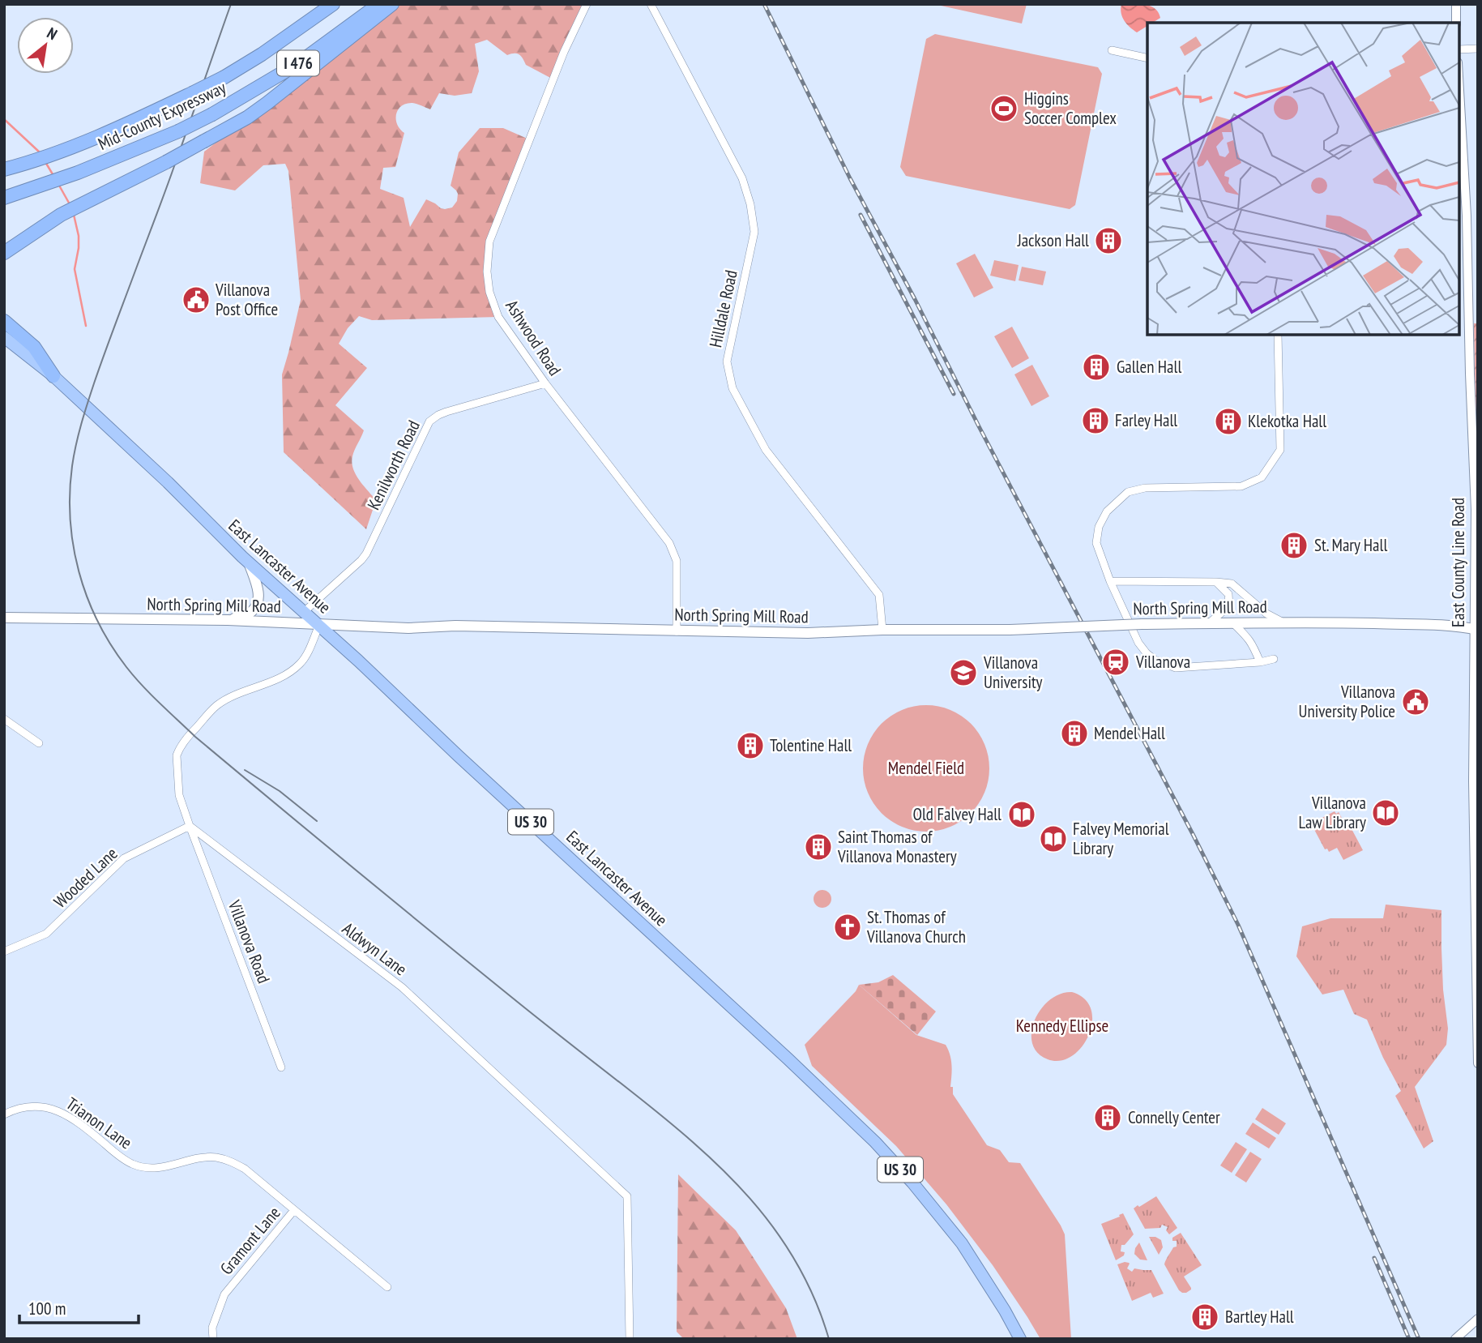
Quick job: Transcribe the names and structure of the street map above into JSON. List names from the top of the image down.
{
  "streets": {
    "highway": [
      "I 476",
      "Mid-County Expressway",
      "East Lancaster Avenue",
      "US 30"
    ],
    "main road": ["North Spring Mill Road"],
    "street": [
      "Hilldale Road",
      "Ashwood Road",
      "Kenilworth Road",
      "East County Line Road",
      "Wooded Lane",
      "Villanova Road",
      "Aldwyn Lane",
      "Trianon Lane",
      "Gramont Lane"
    ]
  },
  "crossings": [
    ["Hilldale Road", "North Spring Mill Road"],
    ["Ashwood Road", "Kenilworth Road"],
    ["Ashwood Road", "North Spring Mill Road"],
    ["Kenilworth Road", "East Lancaster Avenue"],
    ["East County Line Road", "North Spring Mill Road"],
    ["East Lancaster Avenue", "North Spring Mill Road"],
    ["Wooded Lane", "Villanova Road"],
    ["Wooded Lane", "Aldwyn Lane"],
    ["Villanova Road", "Aldwyn Lane"],
    ["Trianon Lane", "Gramont Lane"]
  ],
  "parks": ["Mendel Field", "Kennedy Ellipse"],
  "places": {
    "sports": ["Higgins Soccer Complex"],
    "building": [
      "Jackson Hall",
      "Gallen Hall",
      "Farley Hall",
      "Klekotka Hall",
      "St. Mary Hall",
      "Mendel Hall",
      "Tolentine Hall",
      "Saint Thomas of Villanova Monastery",
      "Connelly Center",
      "Bartley Hall"
    ],
    "public building": ["Villanova Post Office", "Villanova University Police"],
    "station": ["Villanova"],
    "school or university": ["Villanova University"],
    "library": ["Villanova Law Library", "Old Falvey Hall", "Falvey Memorial Library"],
    "church": ["St. Thomas of Villanova Church"]
  },
  "scale_bar": "100 m",
  "north": "top right"
}
